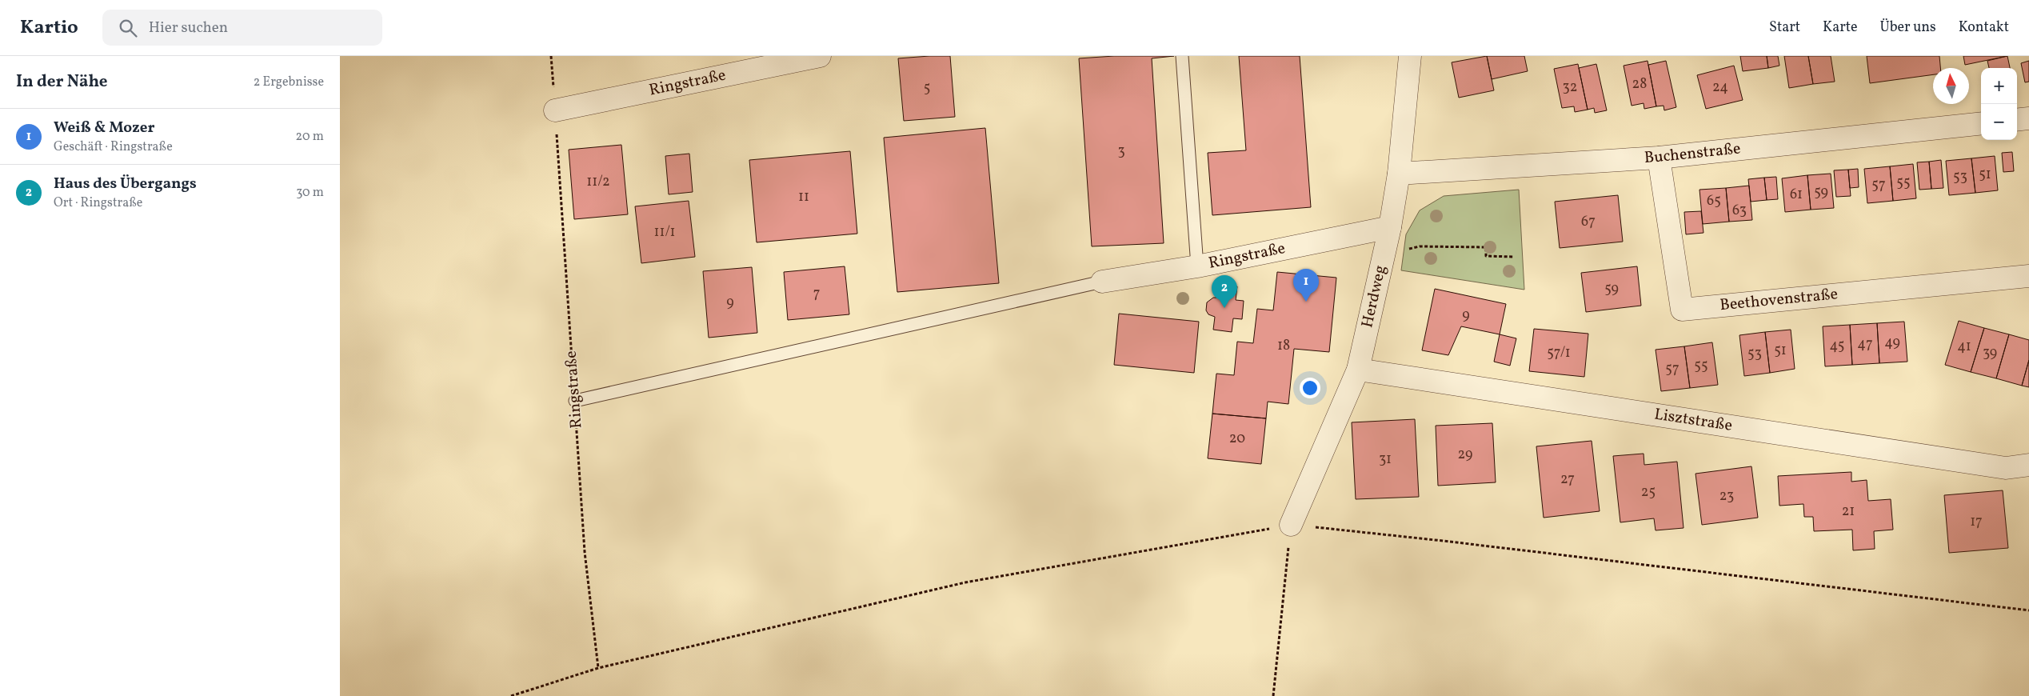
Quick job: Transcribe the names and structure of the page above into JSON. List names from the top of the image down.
{
  "streets": {
    "street": [
      "Ringstraße",
      "Buchenstraße",
      "Herdweg",
      "Beethovenstraße",
      "Lisztstraße"
    ]
  },
  "crossings": [
    ["Ringstraße", "Herdweg"],
    ["Buchenstraße", "Herdweg"],
    ["Buchenstraße", "Beethovenstraße"],
    ["Herdweg", "Lisztstraße"]
  ],
  "house_numbers": [
    "28",
    "32",
    "24",
    "5",
    "3",
    "51",
    "53",
    "11/2",
    "55",
    "57",
    "59",
    "61",
    "11",
    "65",
    "63",
    "67",
    "11/1",
    "59",
    "7",
    "9",
    "9",
    "49",
    "47",
    "18",
    "45",
    "41",
    "51",
    "57/1",
    "39",
    "53",
    "55",
    "57",
    "20",
    "29",
    "31",
    "27",
    "25",
    "23",
    "21",
    "17"
  ],
  "north": "top",
  "page": {
    "header": "Kartio",
    "search": "Hier suchen",
    "nav": [
      "Start",
      "Karte",
      "Über uns",
      "Kontakt"
    ],
    "heading": ["In der Nähe", "2 Ergebnisse"],
    "map_buttons": ["+", "−"],
    "list": [
      {
        "mark": "1",
        "name": "Weiß & Mozer",
        "note": "Geschäft · Ringstraße",
        "value": "20 m"
      },
      {
        "mark": "2",
        "name": "Haus des Übergangs",
        "note": "Ort · Ringstraße",
        "value": "30 m"
      }
    ],
    "pins": ["1", "2"]
  }
}
